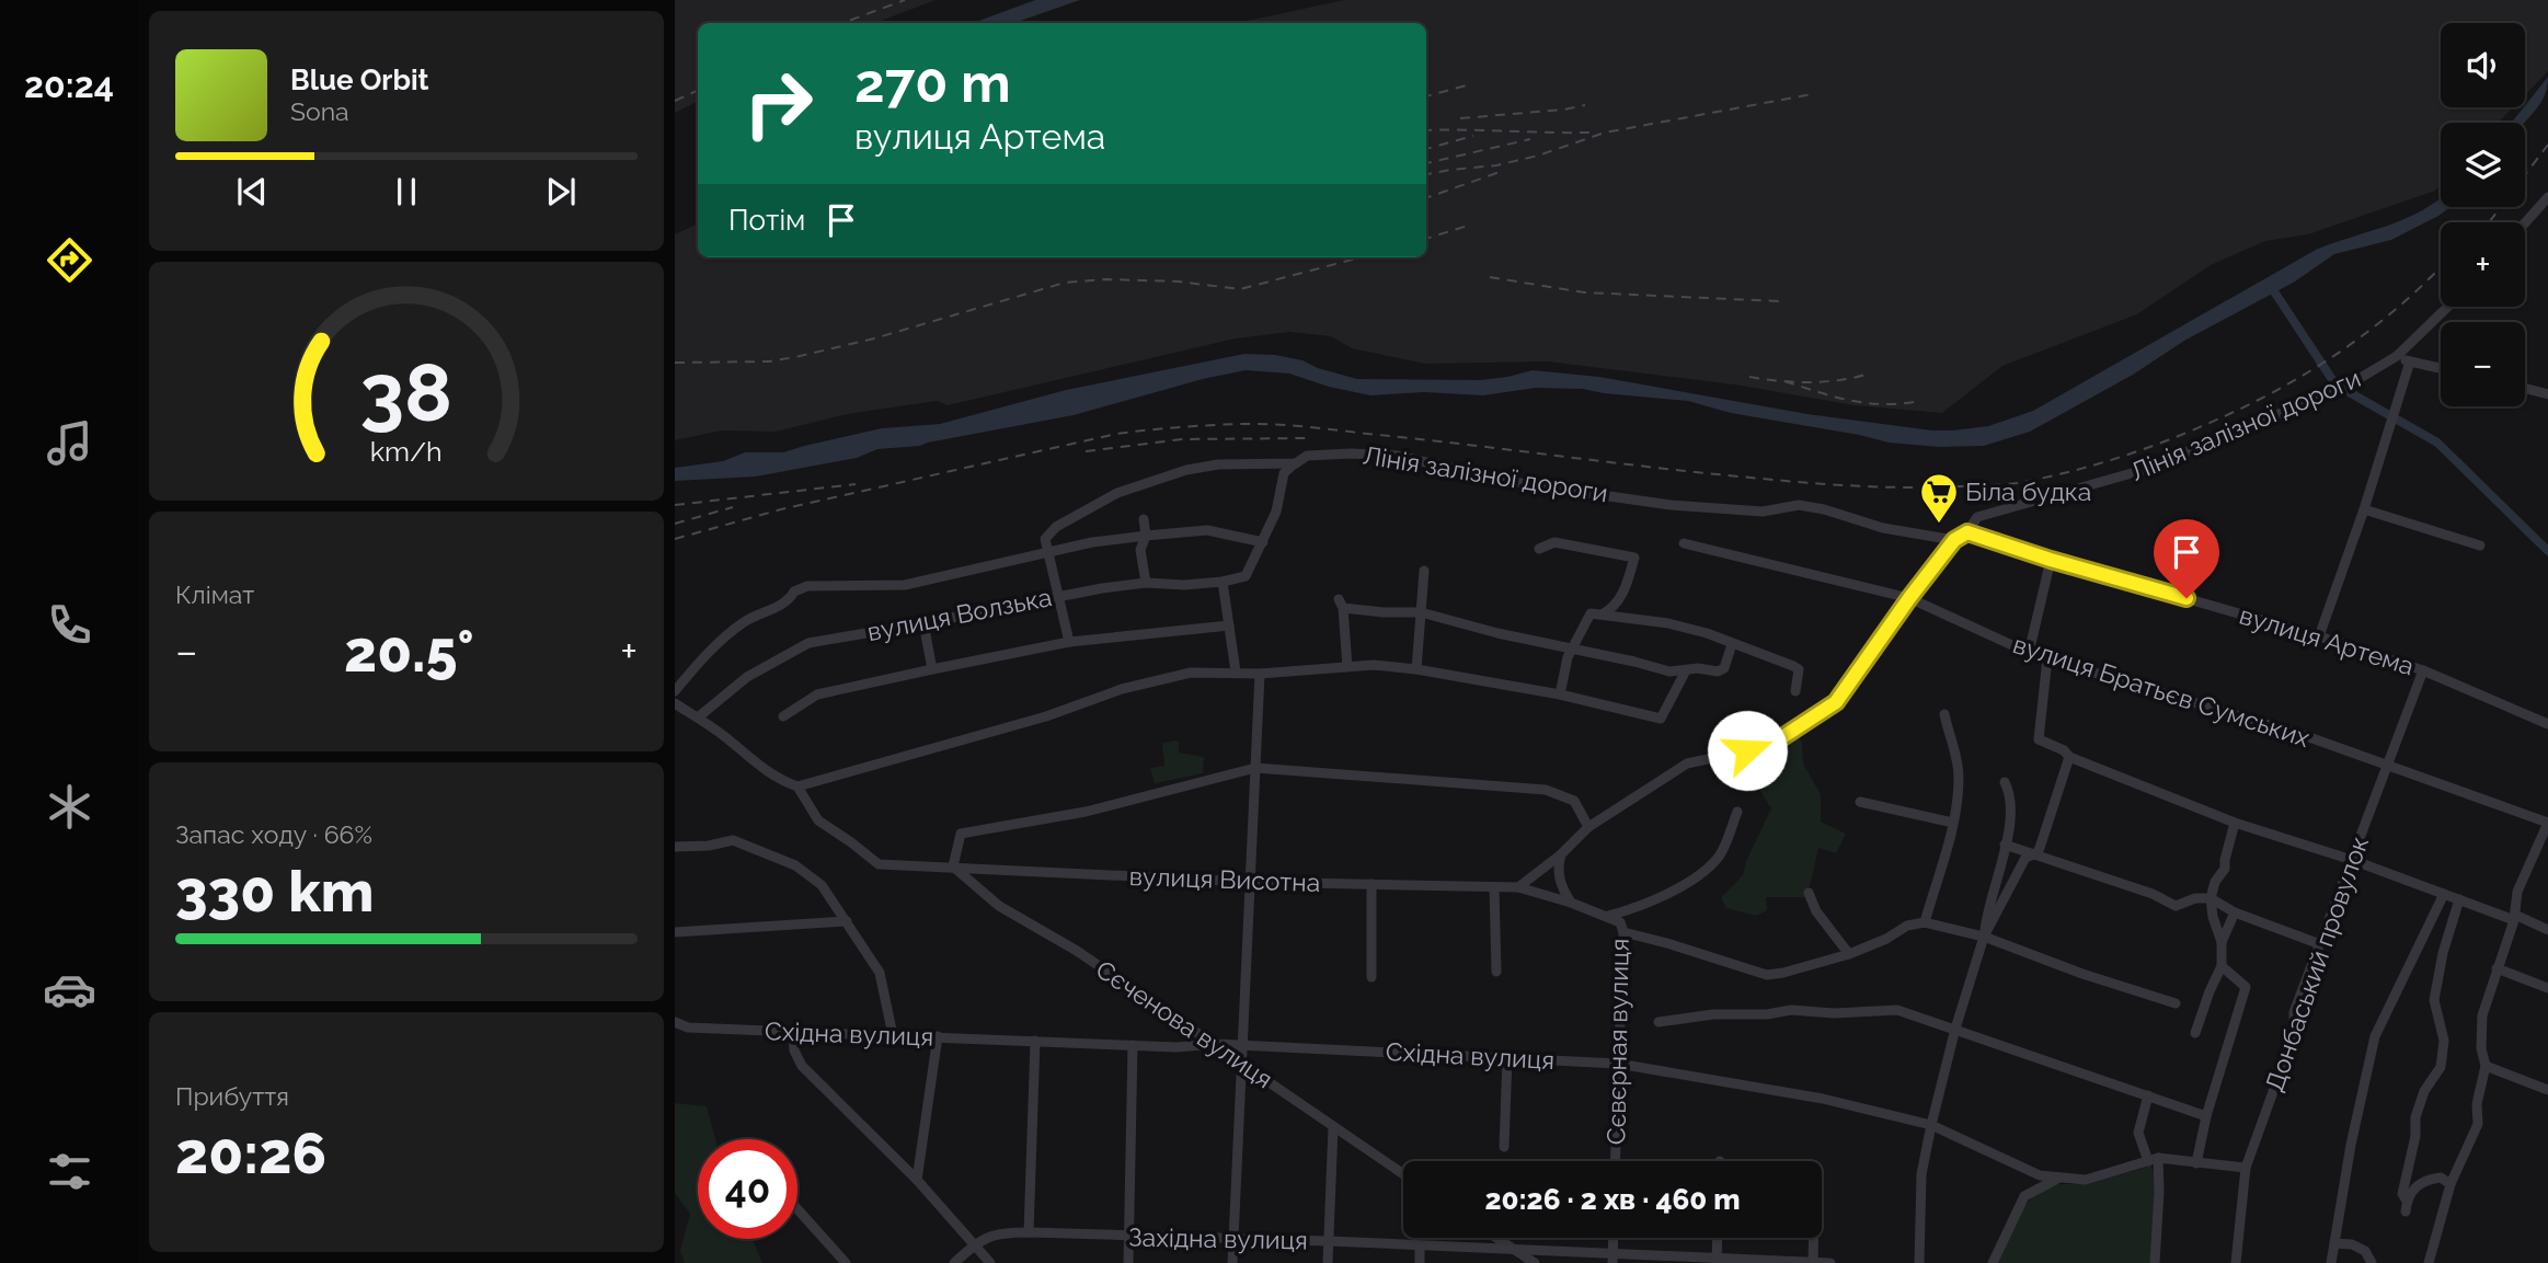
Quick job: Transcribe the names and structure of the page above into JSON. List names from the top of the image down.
{
  "streets": {
    "street": [
      "Лінія залізної дороги",
      "вулиця Волзька",
      "вулиця Артема",
      "вулиця Братьєв Сумських",
      "вулиця Висотна",
      "Донбаський провулок",
      "Сєченова вулиця",
      "Східна вулиця",
      "Сєвєрная вулиця",
      "Західна вулиця"
    ]
  },
  "crossings": [
    ["Лінія залізної дороги", "вулиця Артема"],
    ["вулиця Артема", "Донбаський провулок"],
    ["вулиця Братьєв Сумських", "Донбаський провулок"],
    ["вулиця Висотна", "Сєченова вулиця"],
    ["вулиця Висотна", "Сєвєрная вулиця"],
    ["Донбаський провулок", "Східна вулиця"],
    ["Сєченова вулиця", "Східна вулиця"],
    ["Східна вулиця", "Сєвєрная вулиця"]
  ],
  "places": {
    "supermarket": ["Біла будка"]
  },
  "page": {
    "tabs": "20:24",
    "map_buttons": ["+", "−"],
    "turn": ["270 m", "вулиця Артема"],
    "song": ["Blue Orbit", "Sona"],
    "then": "Потім",
    "tile": [
      "Клімат",
      ["Запас ходу · 66%", "330 km"],
      ["Прибуття", "20:26"]
    ],
    "heat": ["−", "20.5°", "+"],
    "limit": "40",
    "trip": "20:26 · 2 хв · 460 m",
    "gauge": ["38", "km/h"]
  }
}
